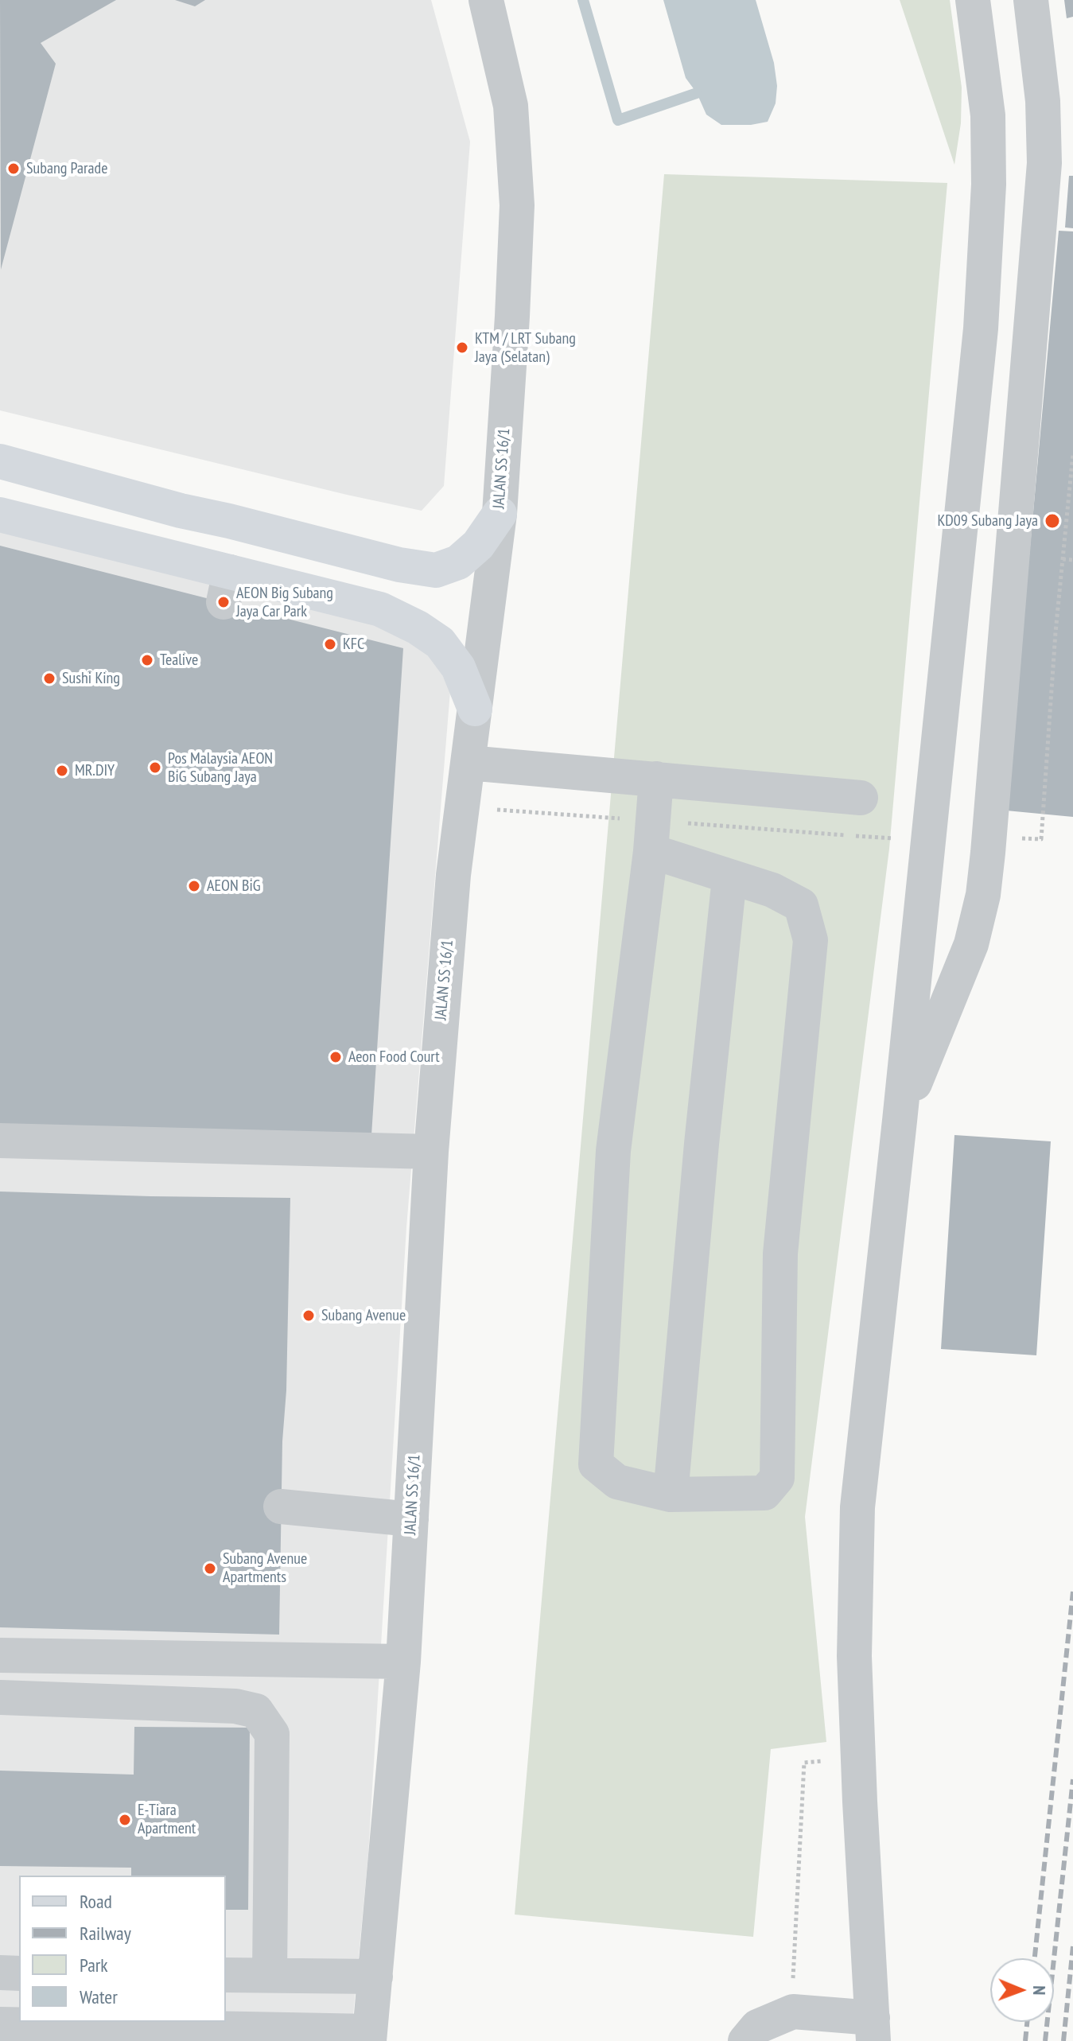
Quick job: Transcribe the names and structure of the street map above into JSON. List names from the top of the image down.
{
  "streets": {
    "street": ["JALAN SS 16/1"]
  },
  "places": [
    "Subang Parade",
    "KTM / LRT Subang Jaya (Selatan)",
    "KD09 Subang Jaya",
    "AEON Big Subang Jaya Car Park",
    "KFC",
    "Tealive",
    "Sushi King",
    "Pos Malaysia AEON BiG Subang Jaya",
    "MR.DIY",
    "AEON BiG",
    "Aeon Food Court",
    "Subang Avenue",
    "Subang Avenue Apartments",
    "E-Tiara Apartment"
  ],
  "legend": [
    "Road",
    "Railway",
    "Park",
    "Water"
  ],
  "north": "right"
}
